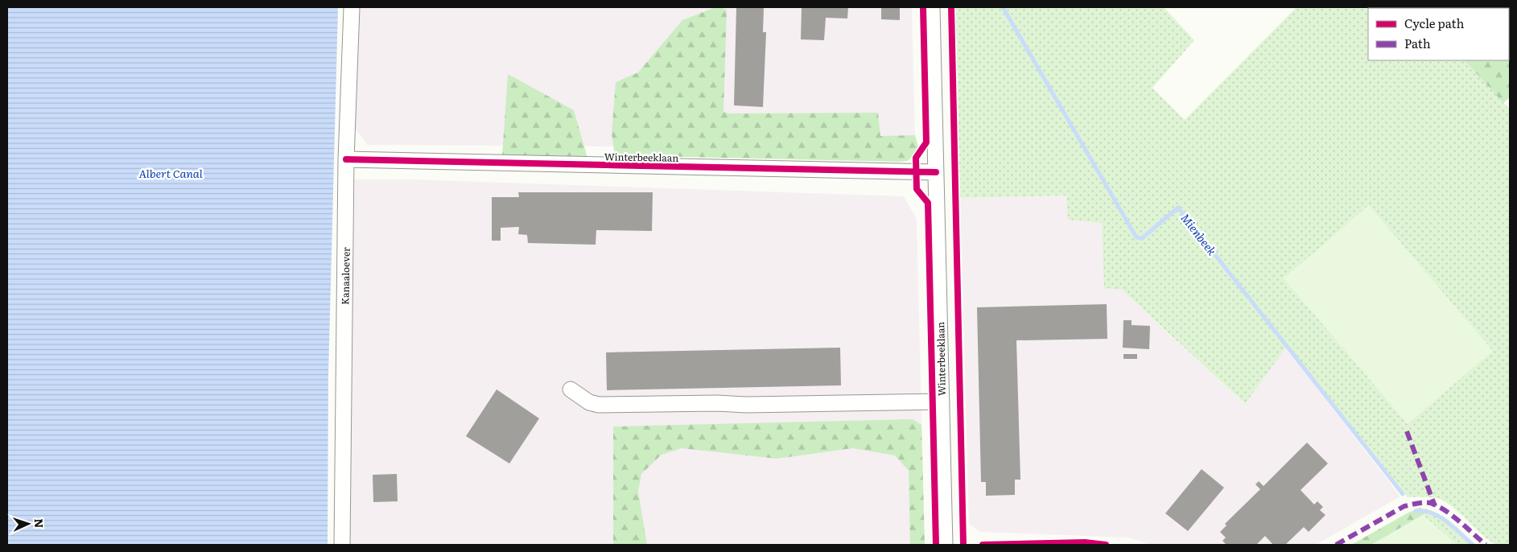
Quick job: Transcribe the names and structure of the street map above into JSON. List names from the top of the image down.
{
  "streets": {
    "street": ["Winterbeeklaan", "Kanaaloever"]
  },
  "crossings": [
    ["Winterbeeklaan", "Kanaaloever"]
  ],
  "water": ["Albert Canal", "Mienbeek"],
  "legend": ["Cycle path", "Path"],
  "north": "right"
}
